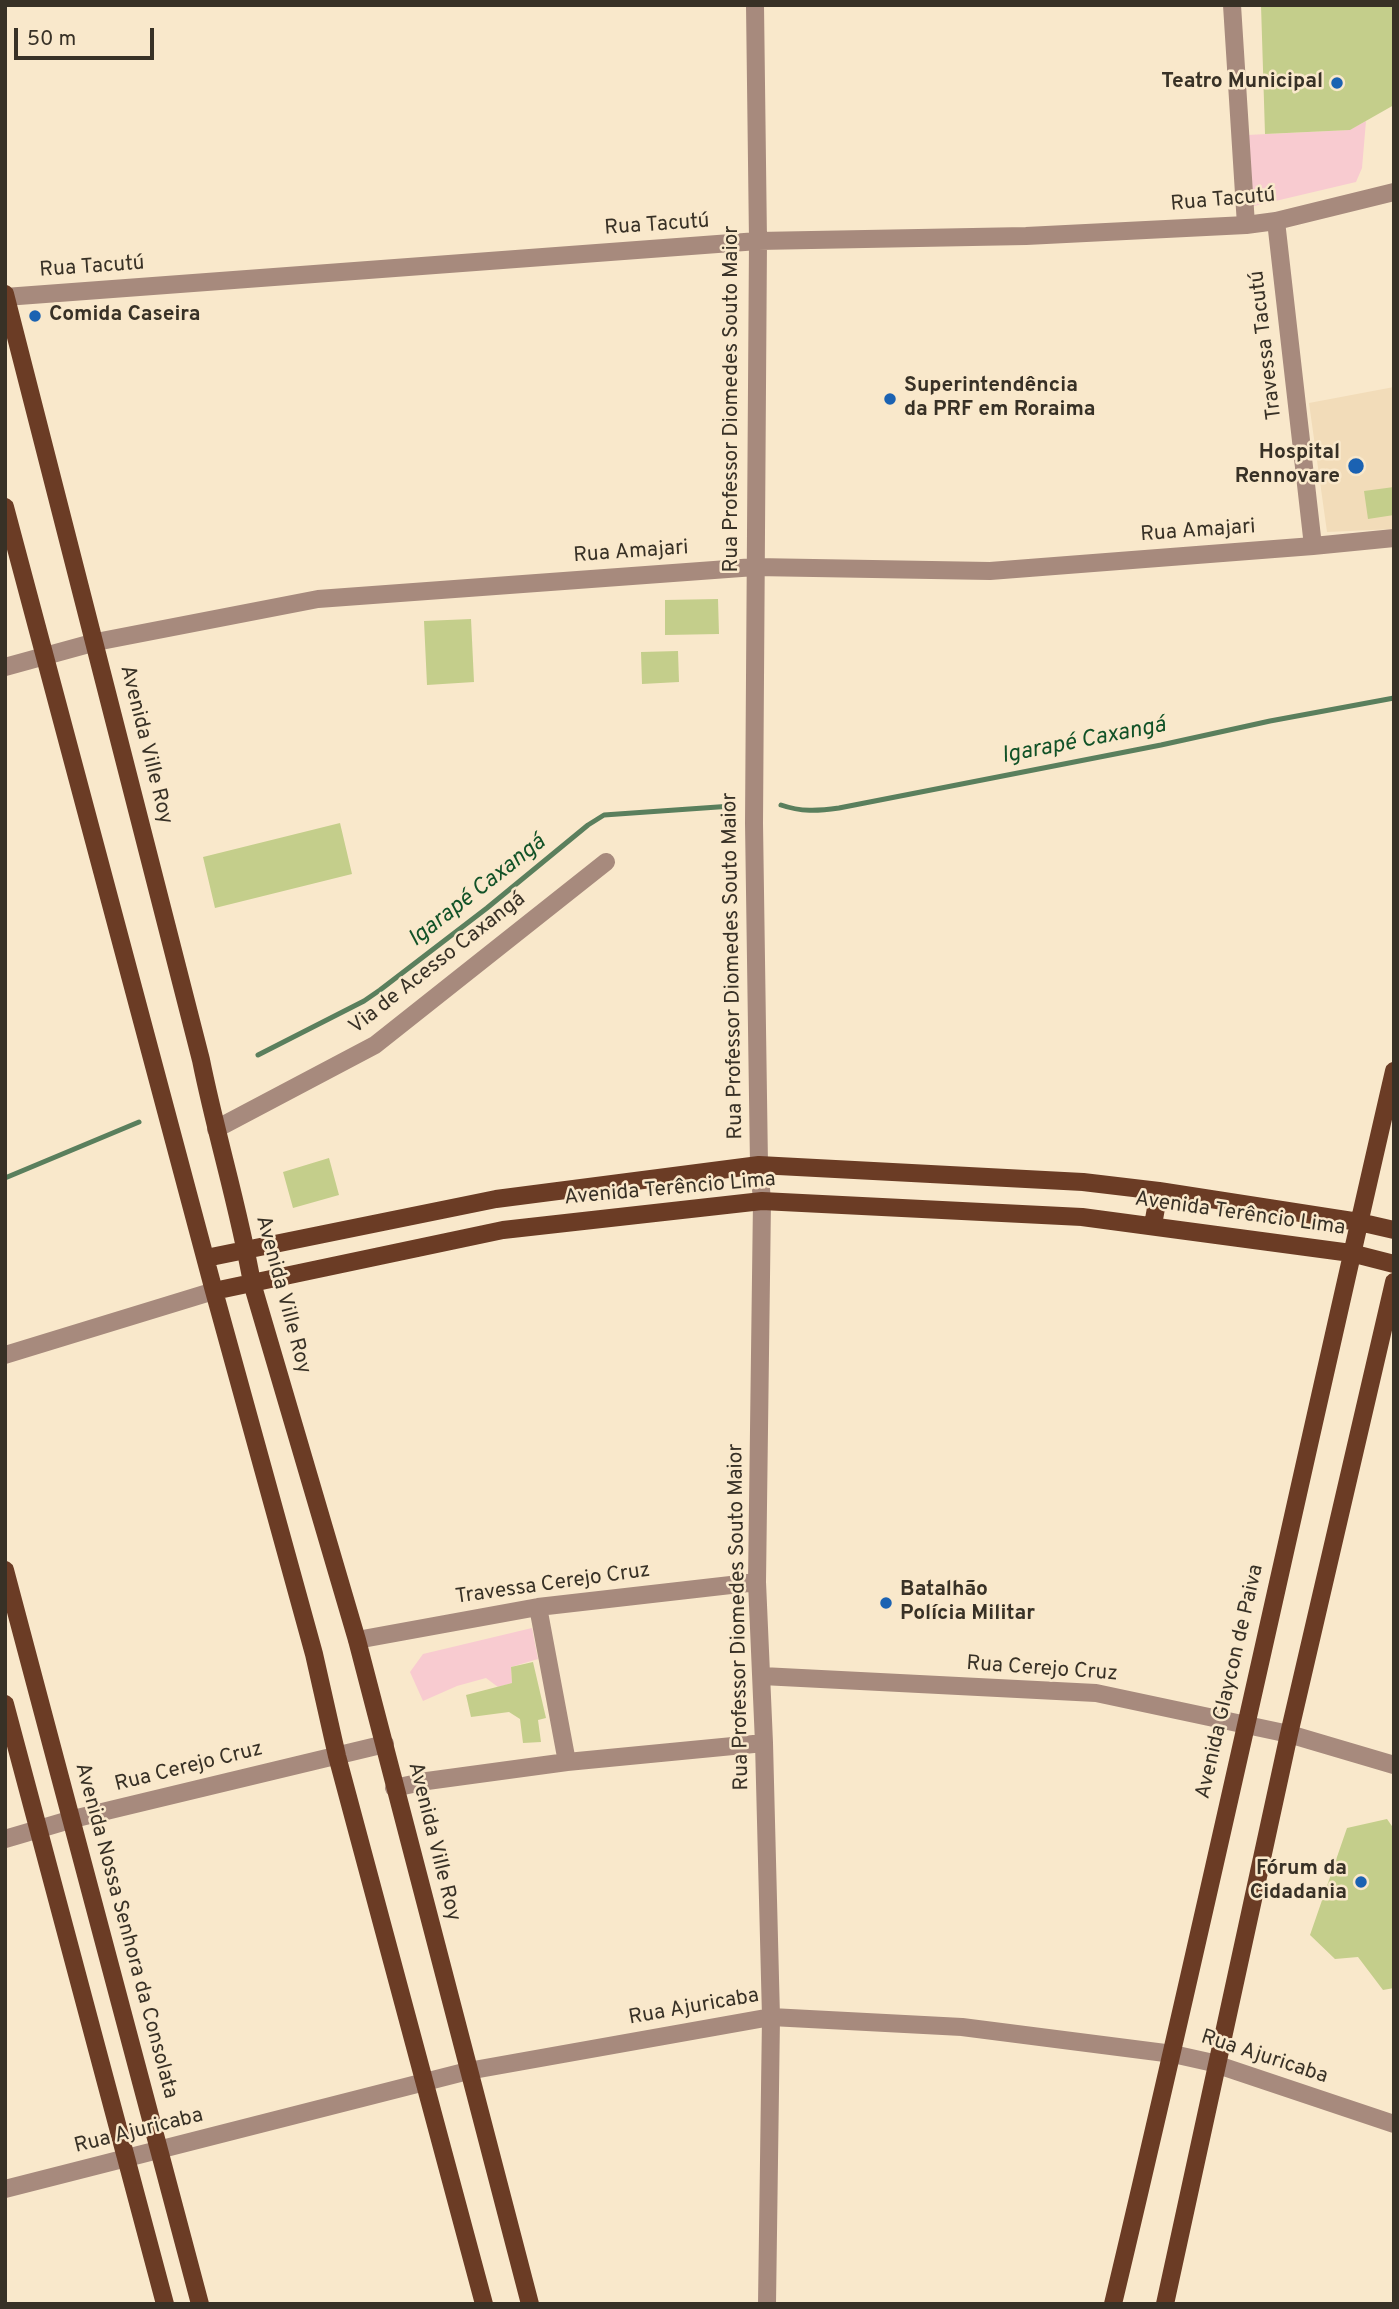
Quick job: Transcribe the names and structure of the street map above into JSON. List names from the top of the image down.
{
  "streets": {
    "main road": [
      "Avenida Ville Roy",
      "Avenida Terêncio Lima",
      "Avenida Glaycon de Paiva",
      "Avenida Nossa Senhora da Consolata"
    ],
    "street": [
      "Rua Tacutú",
      "Travessa Tacutú",
      "Rua Professor Diomedes Souto Maior",
      "Rua Amajari",
      "Via de Acesso Caxangá",
      "Travessa Cerejo Cruz",
      "Rua Cerejo Cruz",
      "Rua Ajuricaba"
    ]
  },
  "crossings": [
    ["Rua Tacutú", "Travessa Tacutú"],
    ["Rua Tacutú", "Rua Professor Diomedes Souto Maior"],
    ["Rua Tacutú", "Avenida Ville Roy"],
    ["Travessa Tacutú", "Rua Amajari"],
    ["Rua Professor Diomedes Souto Maior", "Rua Amajari"],
    ["Rua Professor Diomedes Souto Maior", "Avenida Terêncio Lima"],
    ["Rua Professor Diomedes Souto Maior", "Travessa Cerejo Cruz"],
    ["Rua Professor Diomedes Souto Maior", "Rua Cerejo Cruz"],
    ["Rua Professor Diomedes Souto Maior", "Rua Ajuricaba"],
    ["Rua Amajari", "Avenida Ville Roy"],
    ["Avenida Ville Roy", "Via de Acesso Caxangá"],
    ["Avenida Ville Roy", "Avenida Terêncio Lima"],
    ["Avenida Ville Roy", "Travessa Cerejo Cruz"],
    ["Avenida Ville Roy", "Rua Cerejo Cruz"],
    ["Avenida Ville Roy", "Rua Ajuricaba"],
    ["Avenida Terêncio Lima", "Avenida Glaycon de Paiva"],
    ["Rua Cerejo Cruz", "Avenida Glaycon de Paiva"],
    ["Rua Cerejo Cruz", "Avenida Nossa Senhora da Consolata"],
    ["Avenida Glaycon de Paiva", "Rua Ajuricaba"],
    ["Avenida Nossa Senhora da Consolata", "Rua Ajuricaba"]
  ],
  "water": ["Igarapé Caxangá"],
  "places": [
    "Teatro Municipal",
    "Comida Caseira",
    "Superintendência da PRF em Roraima",
    "Hospital Rennovare",
    "Batalhão Polícia Militar",
    "Fórum da Cidadania"
  ],
  "scale_bar": "50 m"
}
